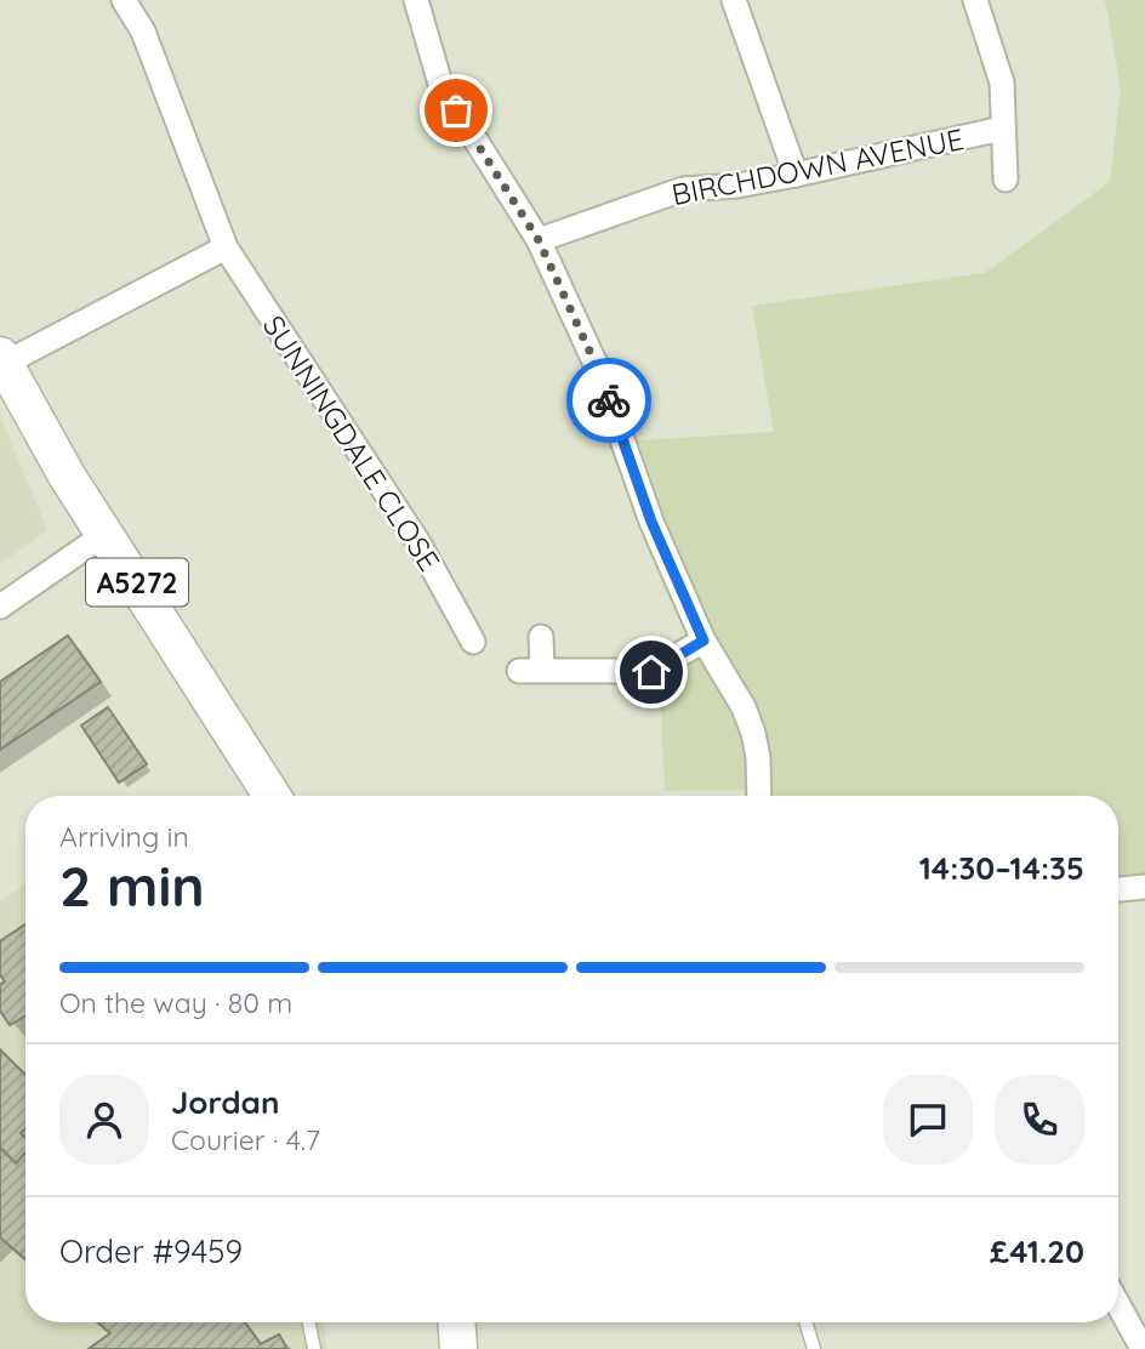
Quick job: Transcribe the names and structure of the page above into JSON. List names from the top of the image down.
{
  "streets": {
    "main road": ["A5272"],
    "street": ["BIRCHDOWN AVENUE", "SUNNINGDALE CLOSE"]
  },
  "page": {
    "heading": ["2 min", "Arriving in", "14:30–14:35"],
    "panel": [
      "Jordan",
      "Courier · 4.7",
      "Order #9459",
      "£41.20"
    ],
    "bar": "On the way · 80 m"
  }
}
